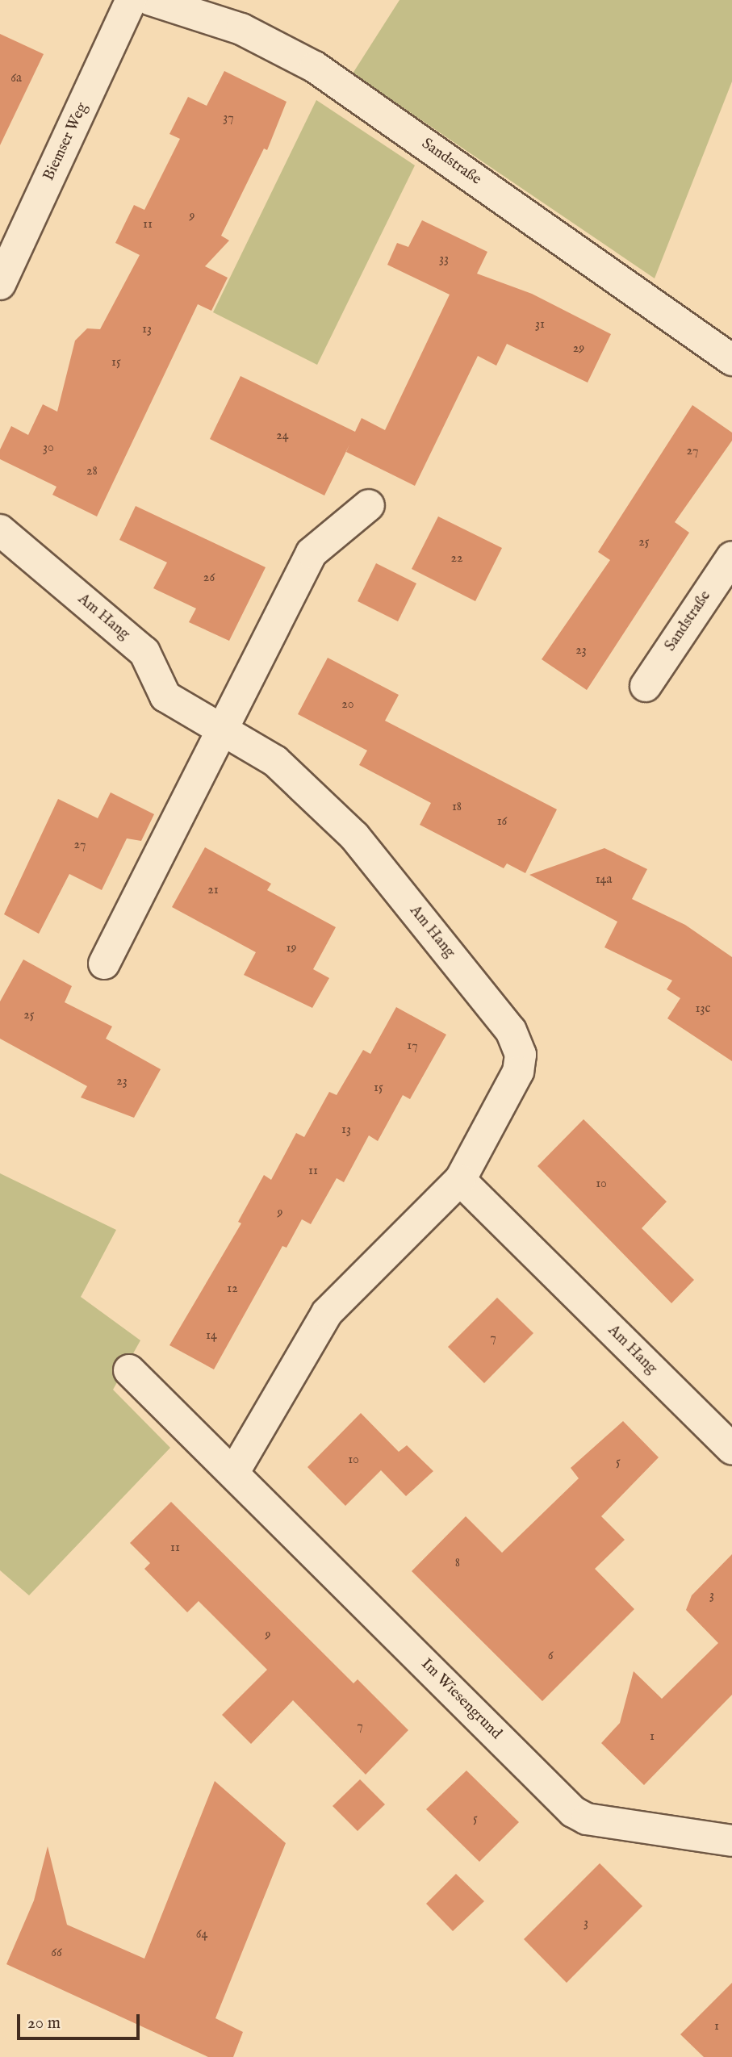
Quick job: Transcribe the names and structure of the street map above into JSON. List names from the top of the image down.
{
  "streets": {
    "street": [
      "Biemser Weg",
      "Sandstraße",
      "Am Hang",
      "Im Wiesengrund"
    ]
  },
  "crossings": [
    ["Am Hang", "Im Wiesengrund"]
  ],
  "house_numbers": [
    "6a",
    "37",
    "9",
    "11",
    "33",
    "31",
    "13",
    "29",
    "15",
    "24",
    "30",
    "27",
    "28",
    "25",
    "22",
    "26",
    "23",
    "20",
    "18",
    "16",
    "27",
    "14a",
    "21",
    "19",
    "13c",
    "25",
    "17",
    "23",
    "15",
    "13",
    "11",
    "10",
    "9",
    "12",
    "14",
    "7",
    "10",
    "5",
    "11",
    "8",
    "3",
    "9",
    "6",
    "7",
    "1",
    "5",
    "3",
    "64",
    "66",
    "1"
  ],
  "scale_bar": "20 m"
}
